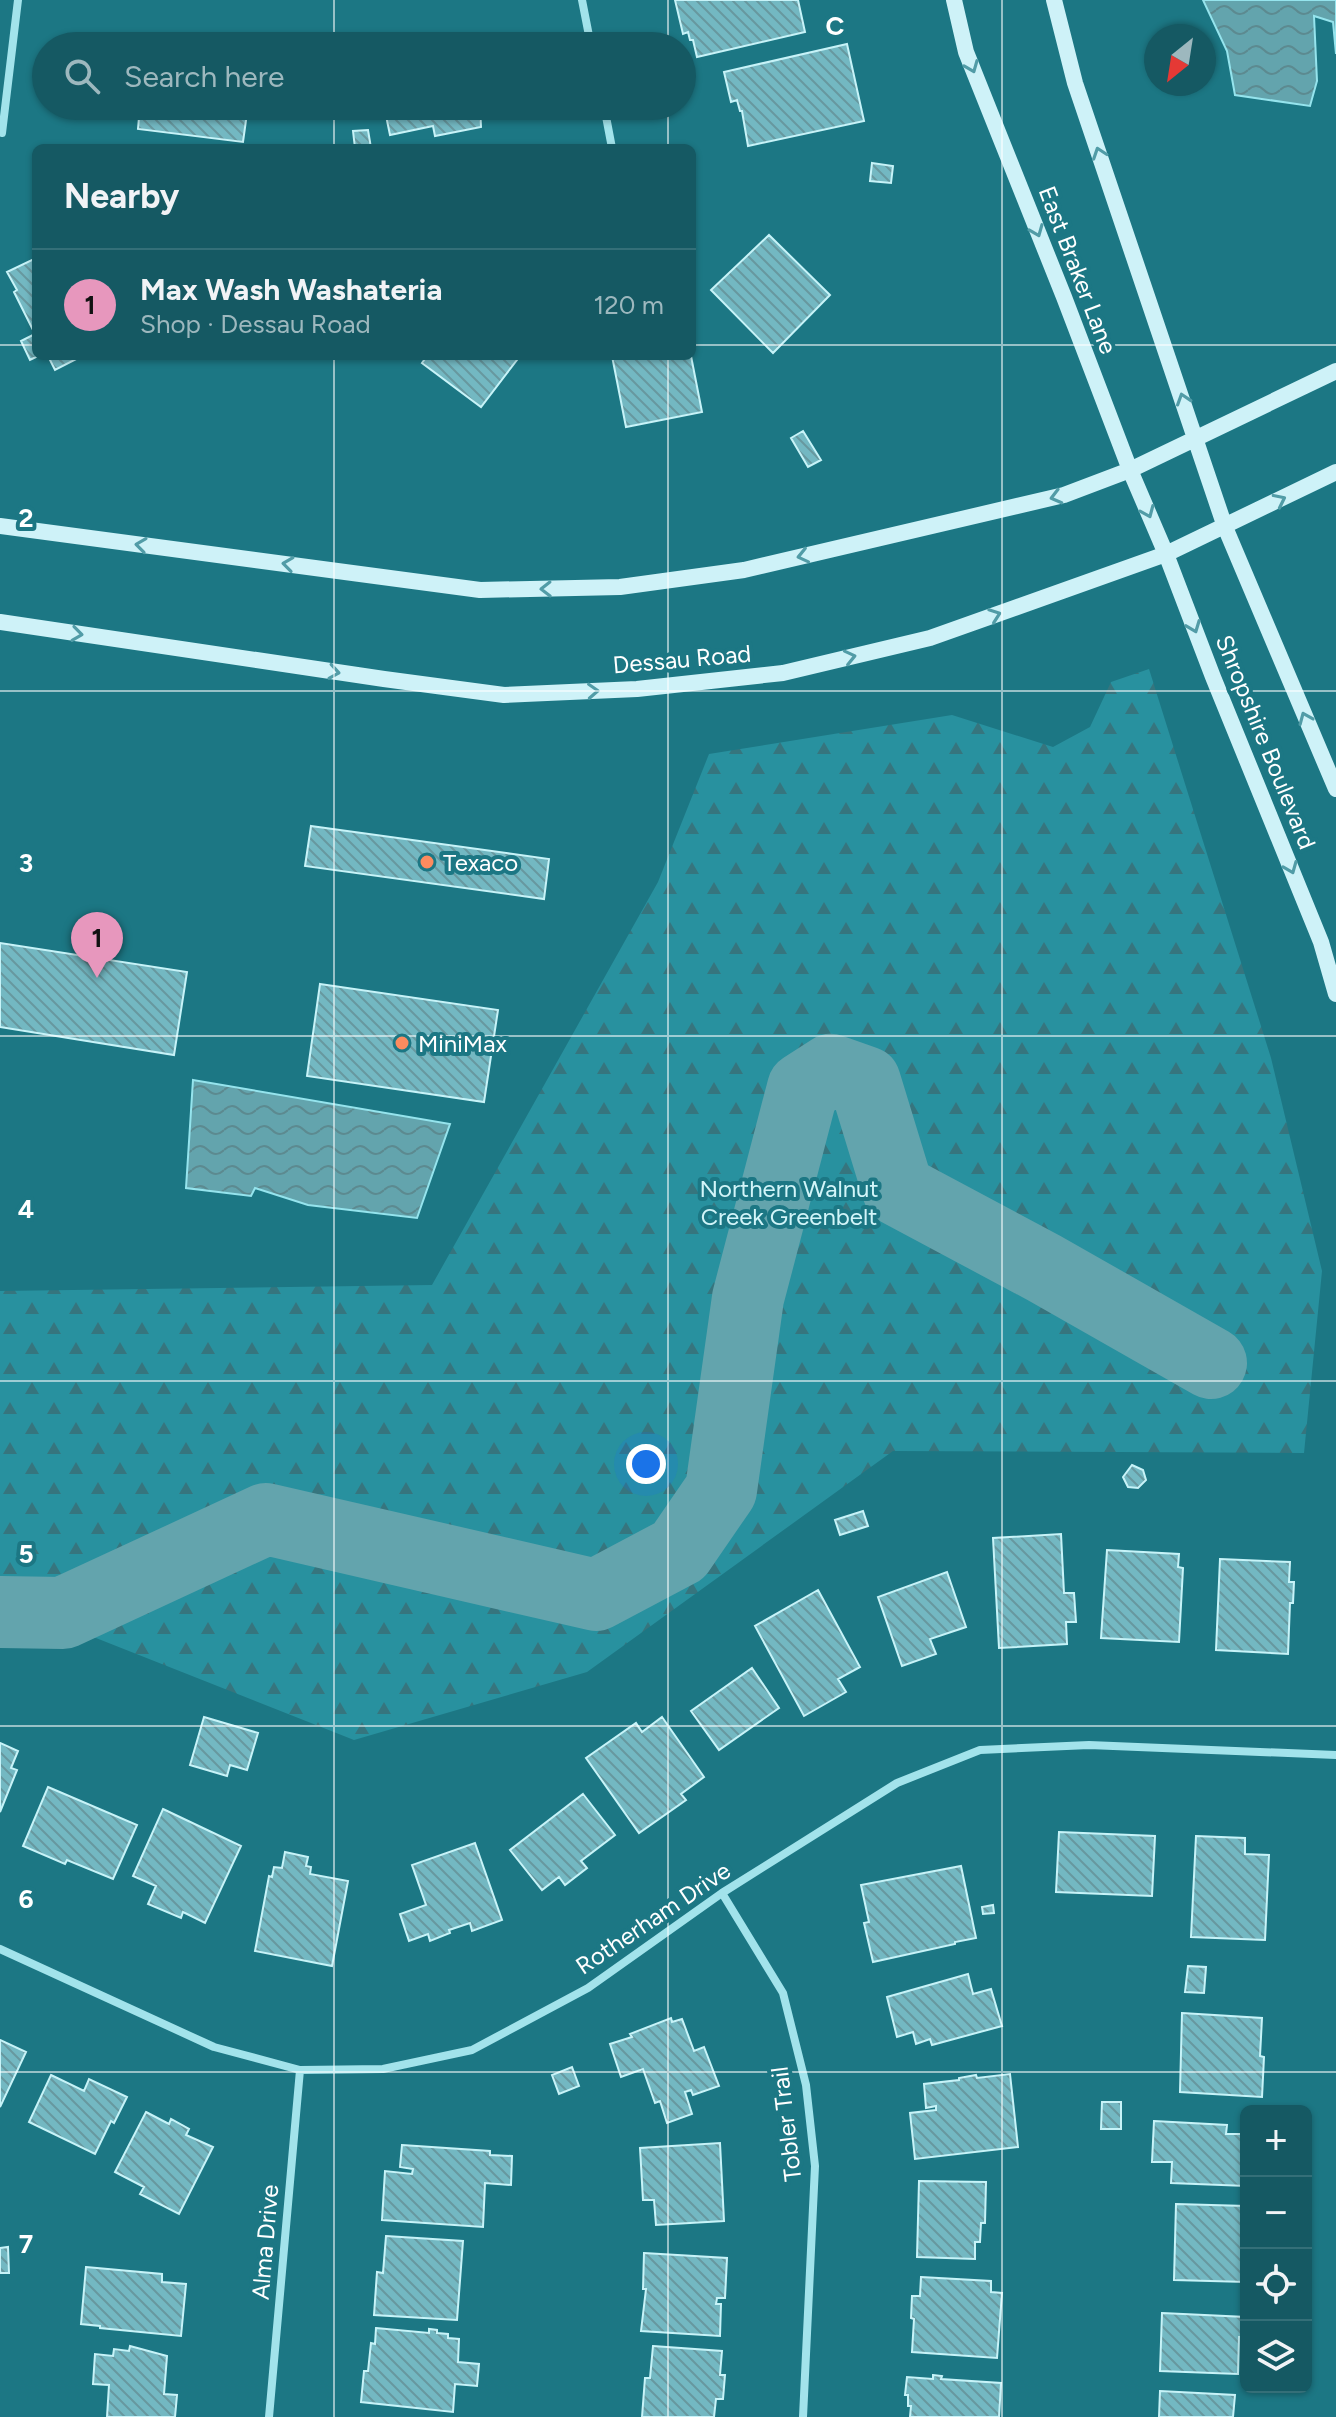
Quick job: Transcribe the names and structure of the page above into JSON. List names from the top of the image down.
{
  "streets": {
    "main road": ["East Braker Lane", "Dessau Road", "Shropshire Boulevard"],
    "street": ["Rotherham Drive", "Tobler Trail", "Alma Drive"]
  },
  "crossings": [
    ["East Braker Lane", "Dessau Road"],
    ["East Braker Lane", "Shropshire Boulevard"],
    ["Dessau Road", "Shropshire Boulevard"],
    ["Rotherham Drive", "Tobler Trail"],
    ["Rotherham Drive", "Alma Drive"]
  ],
  "parks": ["Northern Walnut Creek Greenbelt"],
  "places": ["Texaco", "MiniMax"],
  "north": "bottom left",
  "page": {
    "search": "Search here",
    "heading": "Nearby",
    "list": [
      {
        "mark": "1",
        "name": "Max Wash Washateria",
        "note": "Shop · Dessau Road",
        "value": "120 m"
      }
    ],
    "pins": "1",
    "map_buttons": ["+", "−"]
  },
  "grid": {
    "columns": ["C"],
    "rows": [
      "2",
      "3",
      "4",
      "5",
      "6",
      "7"
    ]
  }
}
